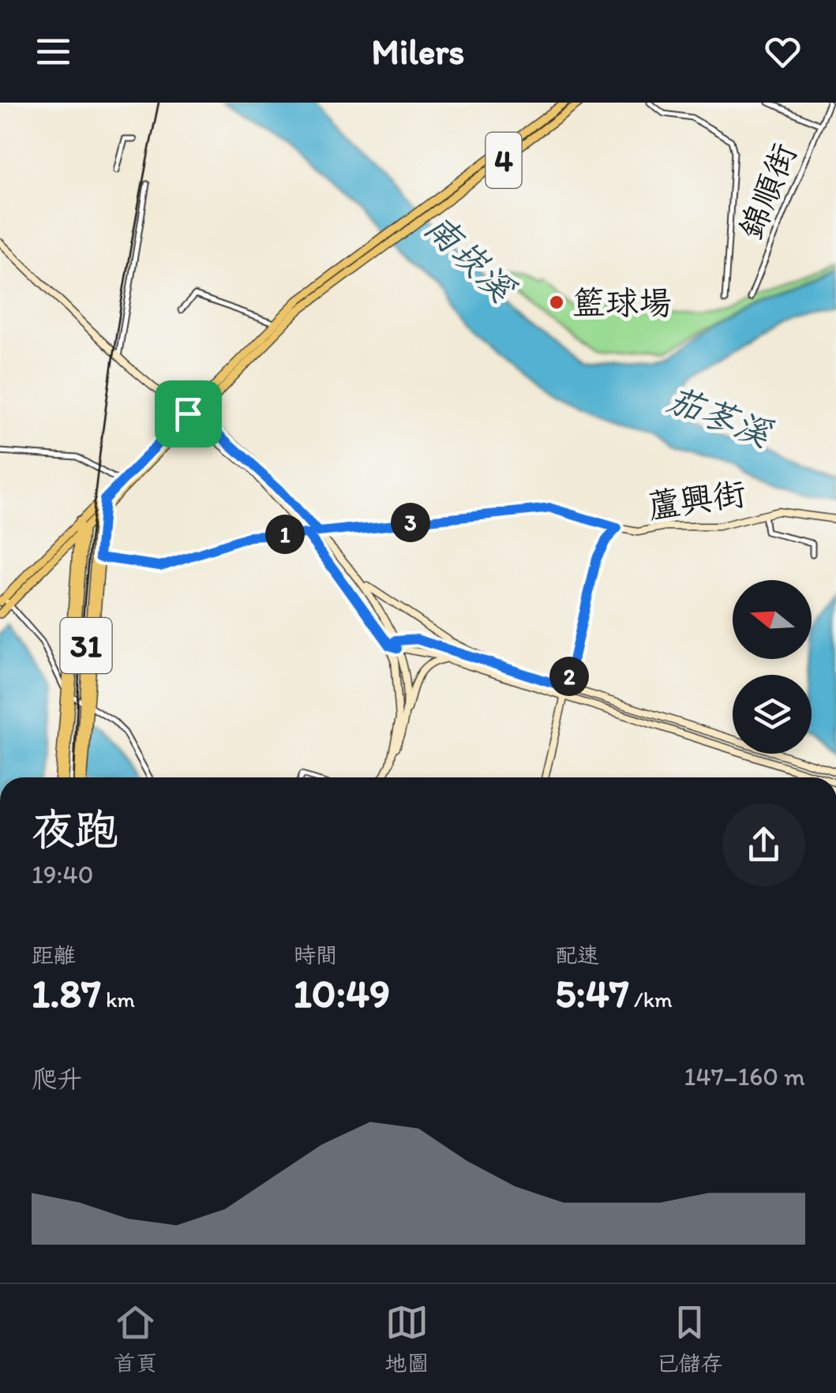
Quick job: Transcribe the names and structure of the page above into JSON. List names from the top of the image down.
{
  "streets": {
    "main road": ["4", "31"],
    "street": ["錦順街", "蘆興街"]
  },
  "crossings": [
    ["4", "31"],
    ["蘆興街", "31"]
  ],
  "water": ["南崁溪", "茄苳溪"],
  "places": ["籃球場"],
  "north": "left",
  "page": {
    "header": "Milers",
    "pins": ["3", "1", "2"],
    "heading": ["夜跑", "19:40"],
    "stats": [
      ["距離", "1.87 km"],
      ["時間", "10:49"],
      ["配速", "5:47 /km"]
    ],
    "chart": ["爬升", "147–160 m"],
    "tabs": ["首頁", "地圖", "已儲存"]
  }
}
